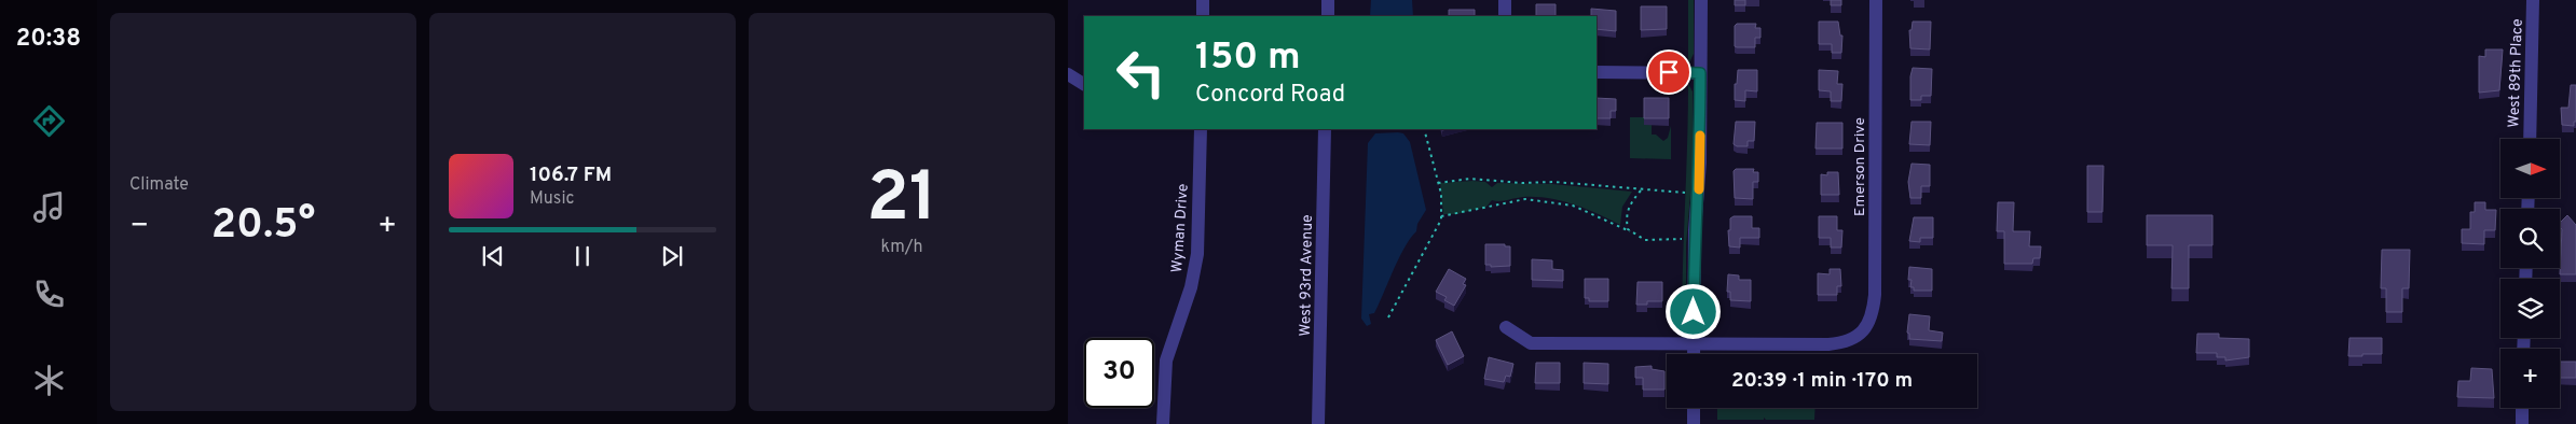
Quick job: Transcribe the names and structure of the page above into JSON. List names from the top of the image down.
{
  "streets": {
    "street": [
      "West 89th Place",
      "Emerson Drive",
      "Wyman Drive",
      "West 93rd Avenue"
    ]
  },
  "north": "right",
  "page": {
    "tabs": "20:38",
    "tile": [
      "Climate",
      ["21", "km/h"]
    ],
    "turn": ["150 m", "Concord Road"],
    "map_buttons": "+",
    "song": ["106.7 FM", "Music"],
    "heat": ["−", "20.5°", "+"],
    "limit": "30",
    "trip": "20:39 · 1 min · 170 m"
  }
}
